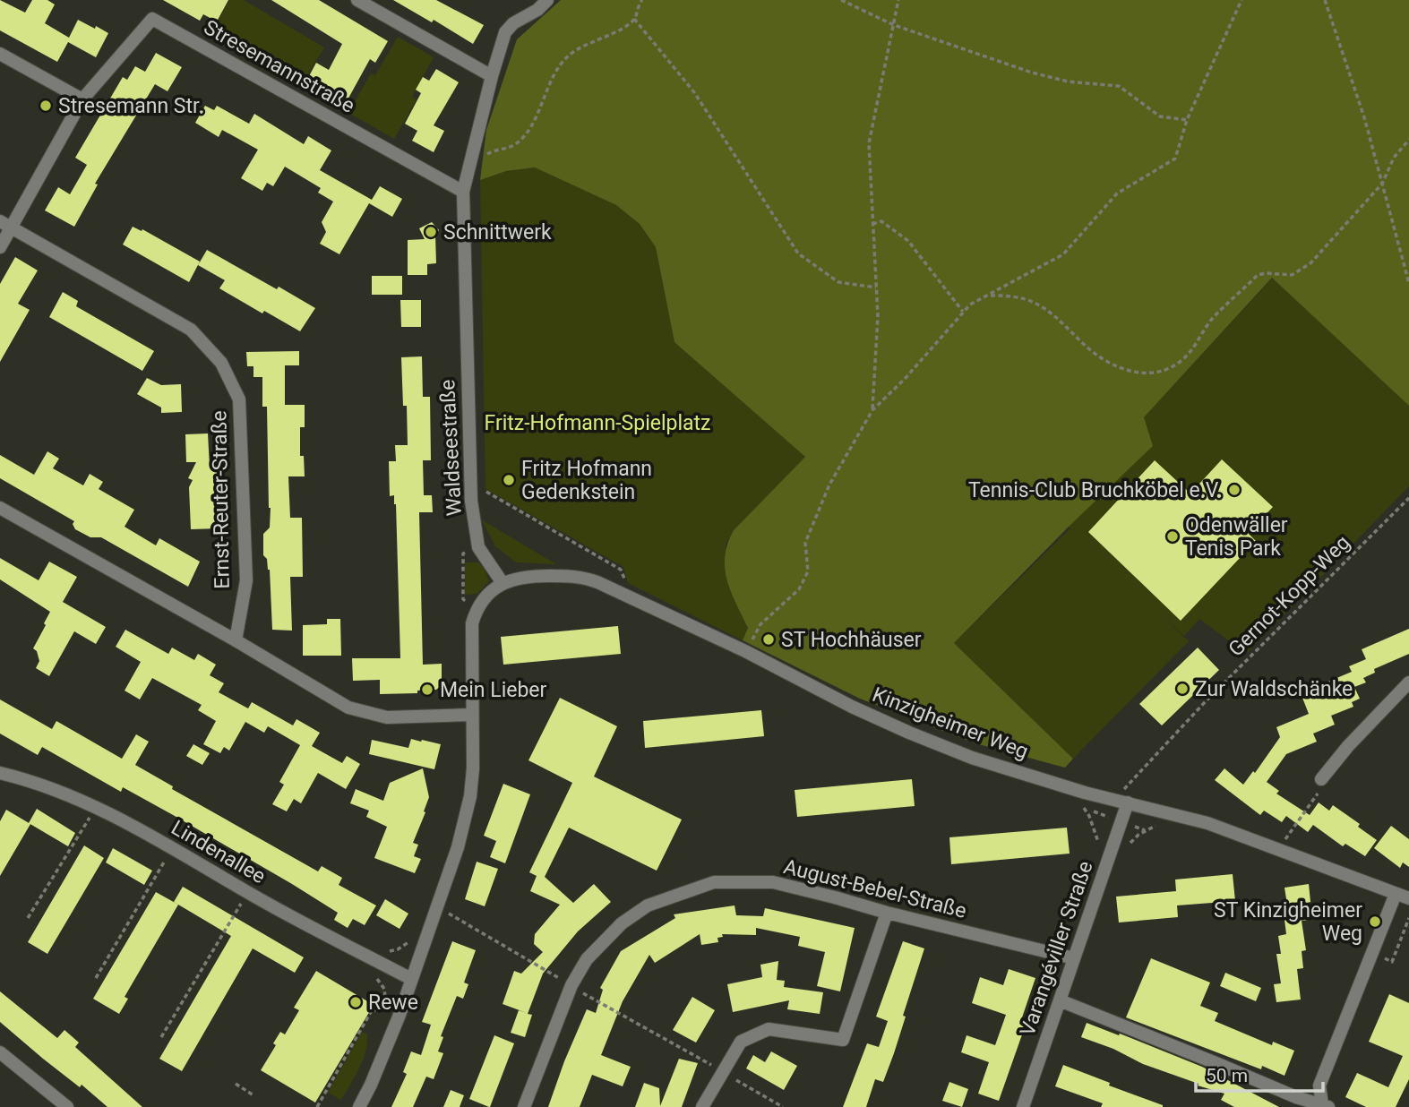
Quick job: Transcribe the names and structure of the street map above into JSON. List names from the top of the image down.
{
  "streets": {
    "street": [
      "Stresemannstraße",
      "Waldseestraße",
      "Ernst-Reuter-Straße",
      "Kinzigheimer Weg",
      "Lindenallee",
      "August-Bebel-Straße",
      "Varangéviller Straße"
    ],
    "path": ["Gernot-Kopp-Weg"]
  },
  "crossings": [
    ["Stresemannstraße", "Waldseestraße"],
    ["Stresemannstraße", "Ernst-Reuter-Straße"],
    ["Waldseestraße", "Kinzigheimer Weg"],
    ["Gernot-Kopp-Weg", "Kinzigheimer Weg"],
    ["Kinzigheimer Weg", "Varangéviller Straße"],
    ["August-Bebel-Straße", "Varangéviller Straße"]
  ],
  "parks": ["Fritz-Hofmann-Spielplatz"],
  "places": [
    "Stresemann Str.",
    "Schnittwerk",
    "Fritz Hofmann Gedenkstein",
    "Tennis-Club Bruchköbel e.V.",
    "Odenwäller Tenis Park",
    "ST Hochhäuser",
    "Zur Waldschänke",
    "Mein Lieber",
    "ST Kinzigheimer Weg",
    "Rewe"
  ],
  "scale_bar": "50 m"
}
